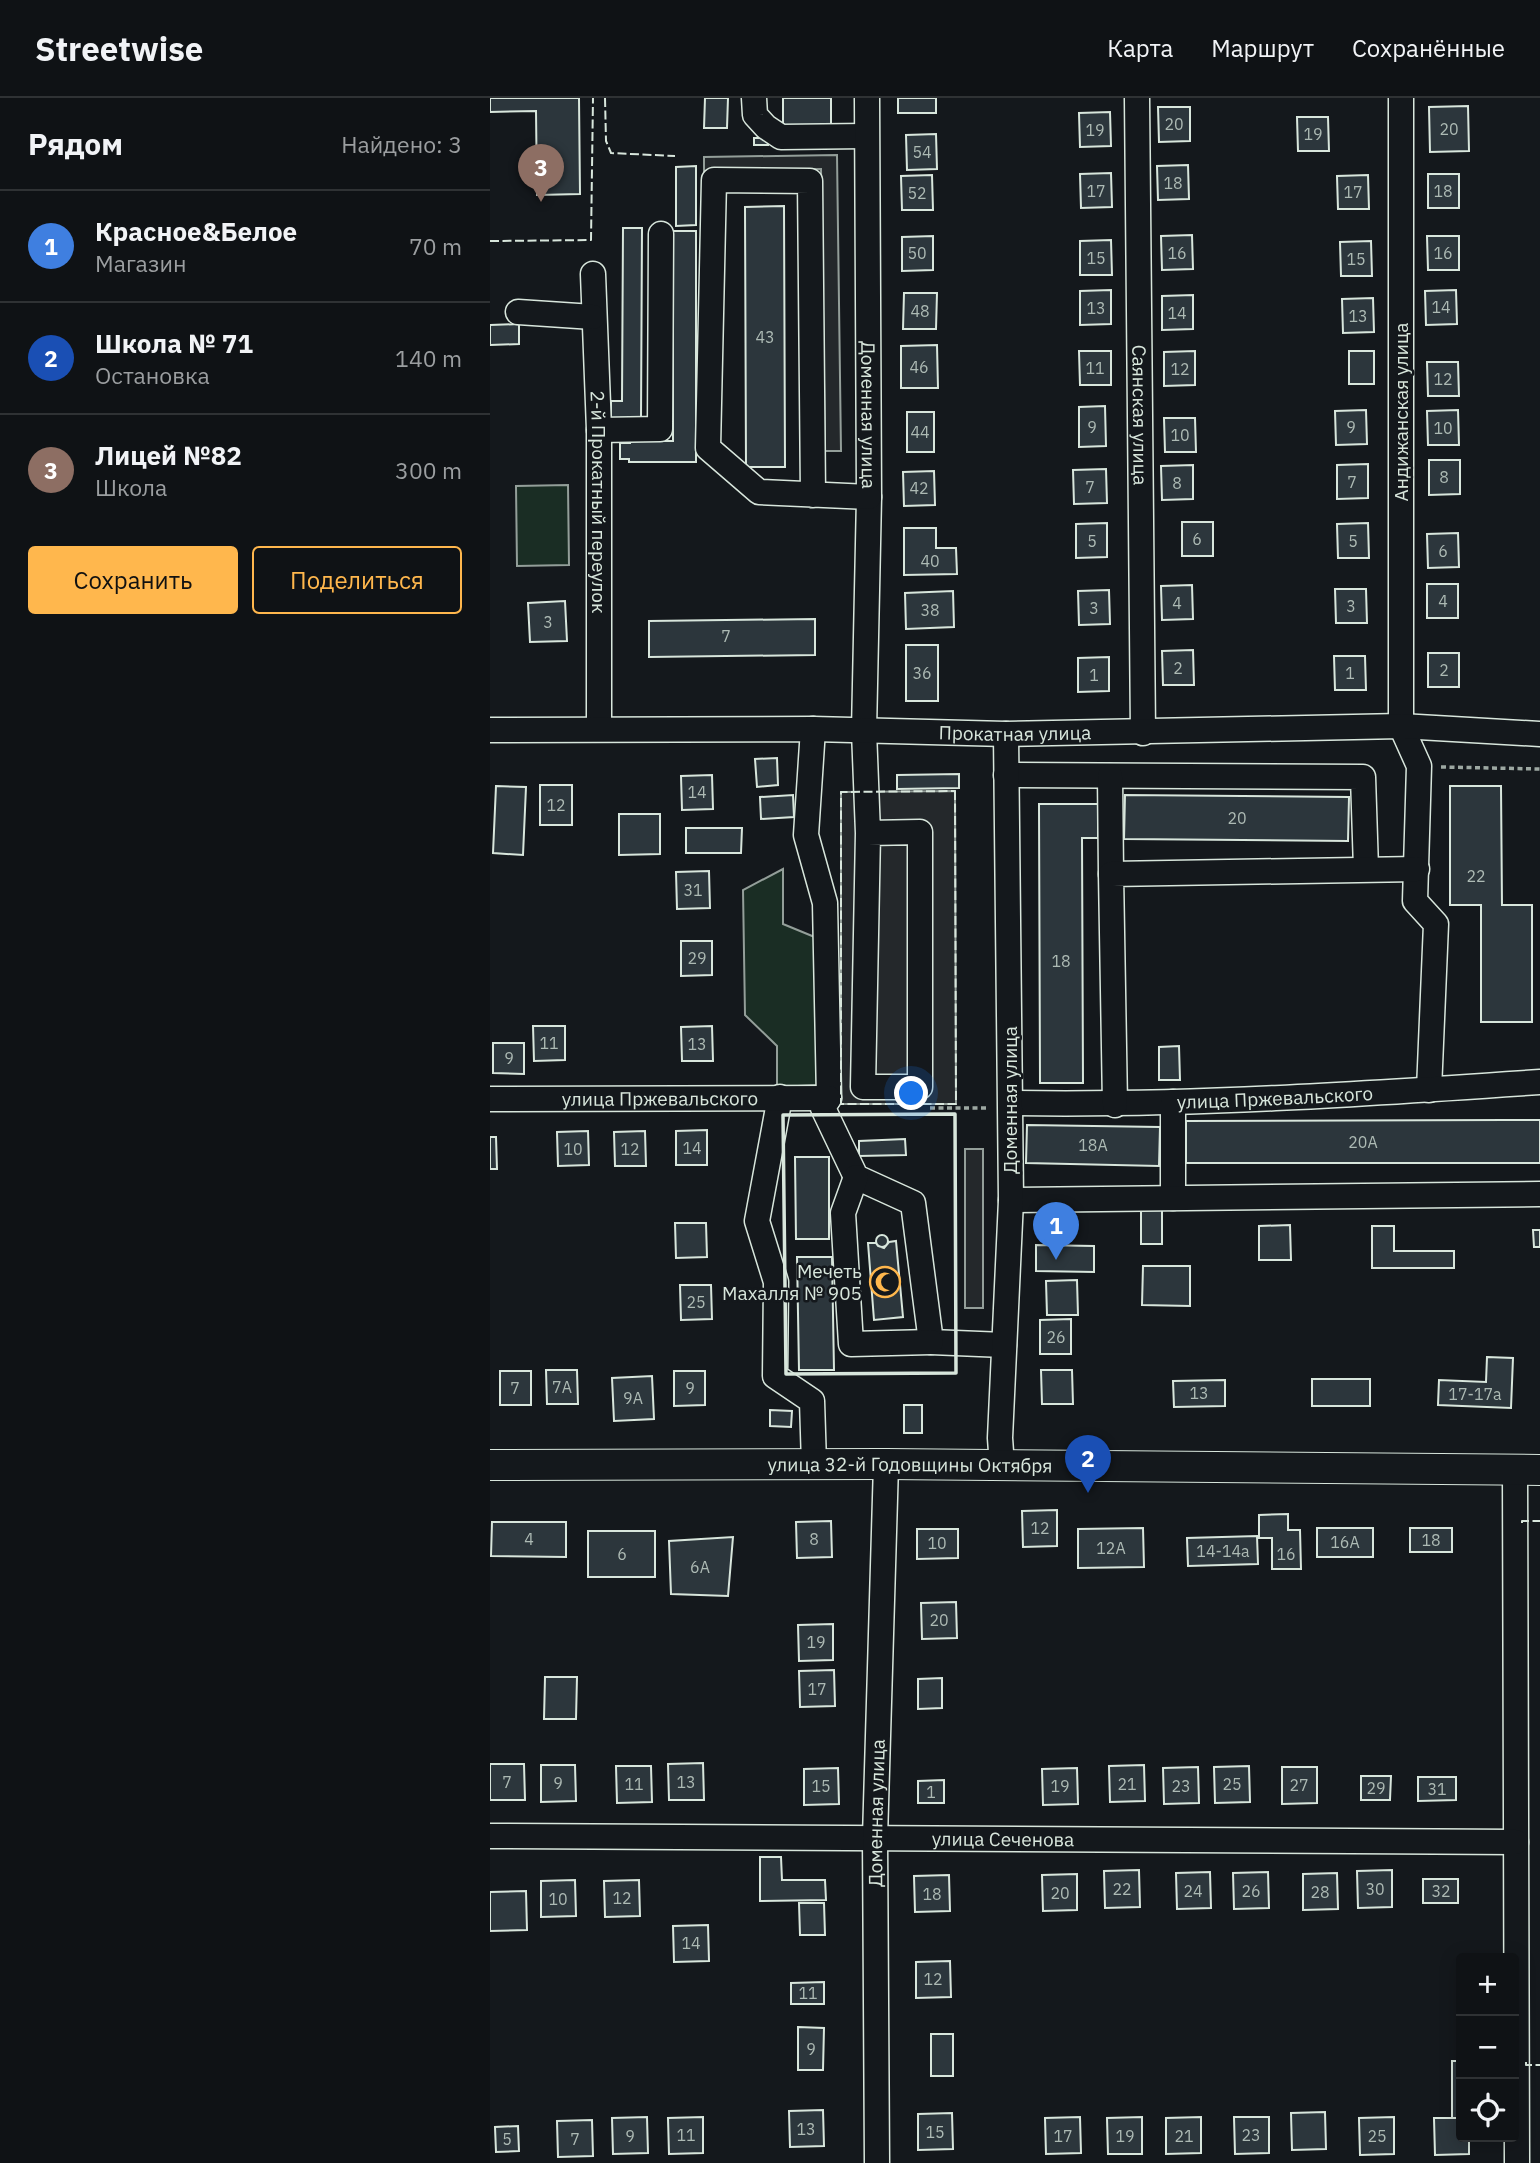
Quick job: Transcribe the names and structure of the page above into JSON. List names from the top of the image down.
{
  "streets": {
    "main road": ["улица 32-й Годовщины Октября"],
    "street": [
      "Андижанская улица",
      "Доменная улица",
      "Саянская улица",
      "2-й Прокатный переулок",
      "Прокатная улица",
      "улица Пржевальского",
      "улица Сеченова"
    ]
  },
  "crossings": [
    ["Андижанская улица", "Прокатная улица"],
    ["Доменная улица", "Прокатная улица"],
    ["Доменная улица", "улица Пржевальского"],
    ["Доменная улица", "улица 32-й Годовщины Октября"],
    ["Доменная улица", "улица Сеченова"],
    ["Саянская улица", "Прокатная улица"],
    ["2-й Прокатный переулок", "Прокатная улица"]
  ],
  "places": {
    "mosque": ["Мечеть Махалля № 905"]
  },
  "house_numbers": [
    "20",
    "20",
    "19",
    "19",
    "54",
    "18",
    "17",
    "18",
    "17",
    "52",
    "50",
    "16",
    "16",
    "15",
    "15",
    "14",
    "13",
    "48",
    "14",
    "13",
    "43",
    "46",
    "11",
    "12",
    "12",
    "9",
    "9",
    "10",
    "44",
    "10",
    "8",
    "7",
    "8",
    "7",
    "42",
    "6",
    "5",
    "5",
    "6",
    "40",
    "4",
    "4",
    "3",
    "3",
    "38",
    "3",
    "7",
    "2",
    "2",
    "36",
    "1",
    "1",
    "14",
    "12",
    "20",
    "22",
    "31",
    "29",
    "18",
    "11",
    "13",
    "9",
    "20А",
    "18А",
    "14",
    "10",
    "12",
    "25",
    "26",
    "7А",
    "7",
    "9",
    "13",
    "17-17а",
    "9А",
    "12",
    "4",
    "8",
    "18",
    "16А",
    "10",
    "12А",
    "14-14а",
    "6",
    "16",
    "6А",
    "20",
    "19",
    "17",
    "7",
    "13",
    "9",
    "11",
    "21",
    "25",
    "27",
    "15",
    "19",
    "23",
    "29",
    "31",
    "1",
    "22",
    "30",
    "24",
    "26",
    "32",
    "28",
    "20",
    "18",
    "12",
    "10",
    "14",
    "12",
    "11",
    "9",
    "13",
    "15",
    "11",
    "23",
    "9",
    "17",
    "19",
    "21",
    "25",
    "5",
    "7"
  ],
  "page": {
    "header": "Streetwise",
    "nav": ["Карта", "Маршрут", "Сохранённые"],
    "heading": ["Рядом", "Найдено: 3"],
    "pins": ["3", "1", "2"],
    "list": [
      {
        "mark": "1",
        "name": "Красное&Белое",
        "note": "Магазин",
        "value": "70 m"
      },
      {
        "mark": "2",
        "name": "Школа № 71",
        "note": "Остановка",
        "value": "140 m"
      },
      {
        "mark": "3",
        "name": "Лицей №82",
        "note": "Школа",
        "value": "300 m"
      }
    ],
    "buttons": ["Сохранить", "Поделиться"],
    "map_buttons": ["+", "−"]
  }
}
